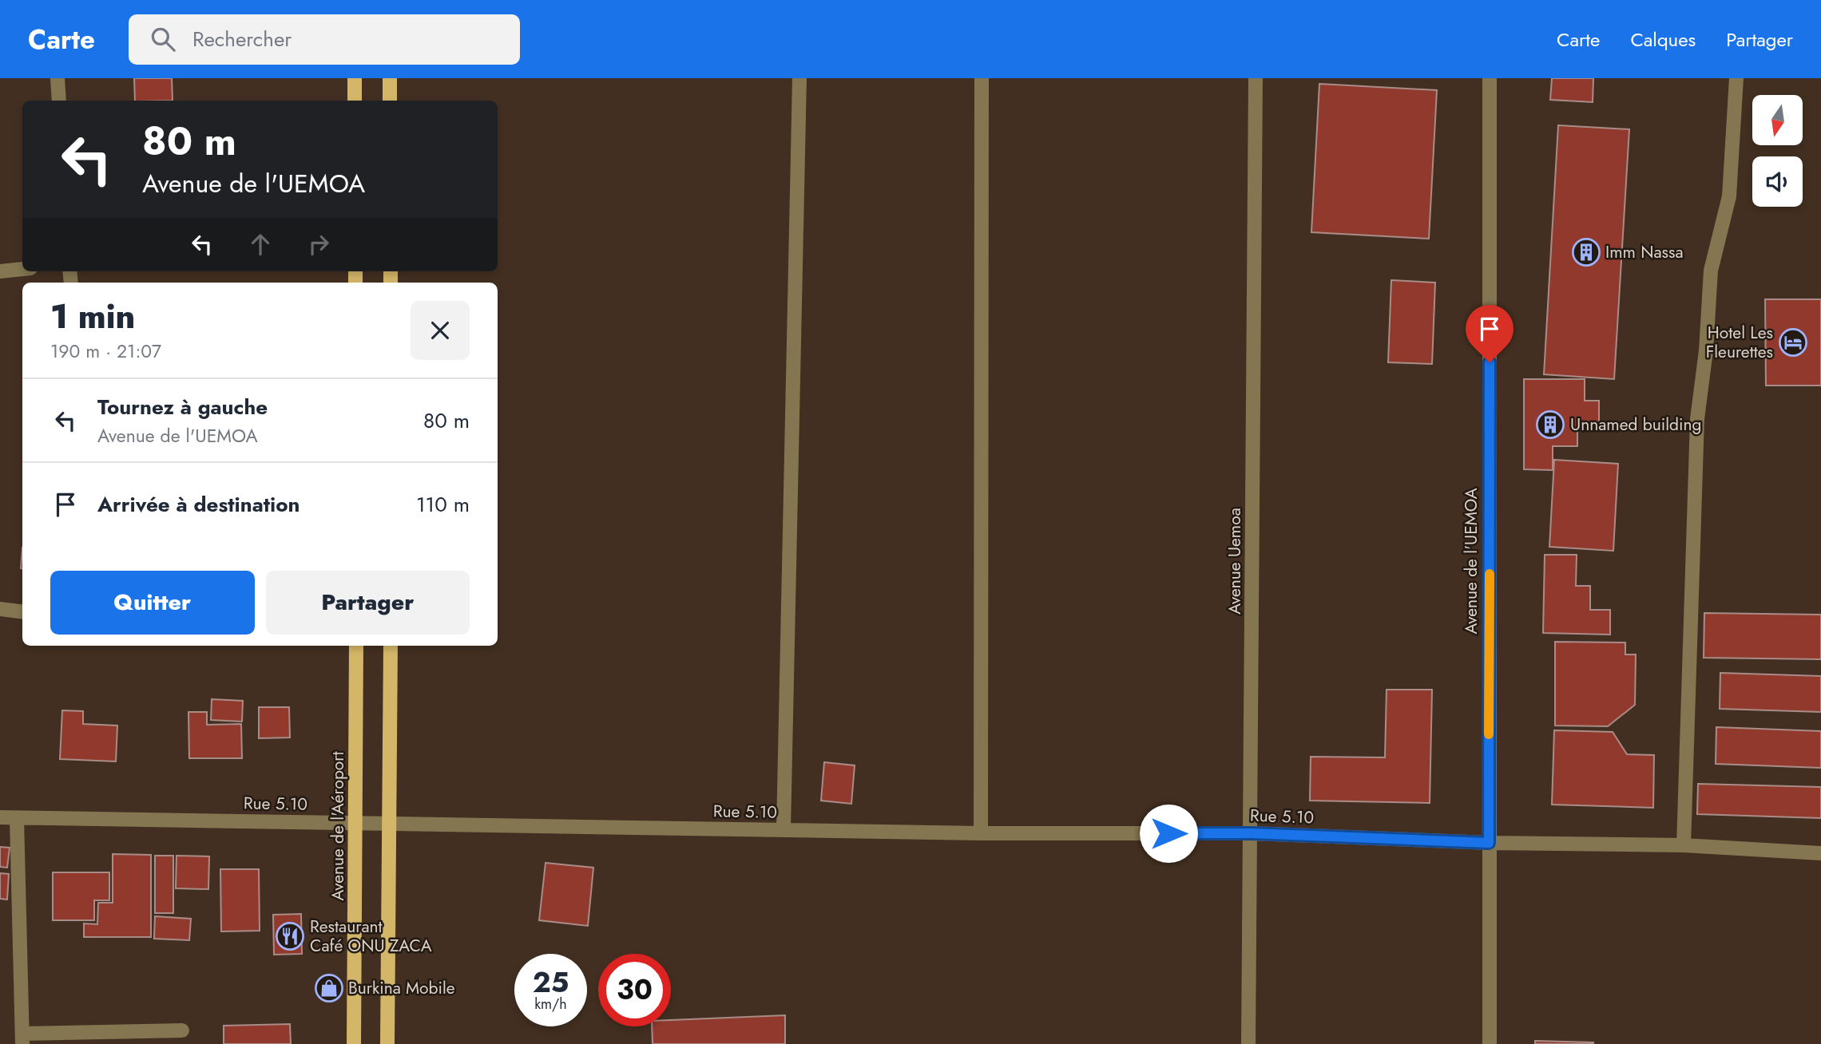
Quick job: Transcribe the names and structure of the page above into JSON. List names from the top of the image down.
{
  "streets": {
    "main road": ["Avenue de l'Aéroport"],
    "street": ["Avenue Uemoa", "Avenue de l'UEMOA", "Rue 5.10"]
  },
  "crossings": [
    ["Avenue Uemoa", "Rue 5.10"],
    ["Avenue de l'UEMOA", "Rue 5.10"],
    ["Rue 5.10", "Avenue de l'Aéroport"]
  ],
  "places": {
    "building": ["Imm Nassa", "Unnamed building"],
    "hotel": ["Hotel Les Fleurettes"],
    "restaurant": ["Restaurant Café ONU ZACA"],
    "shop": ["Burkina Mobile"]
  },
  "north": "bottom",
  "page": {
    "header": "Carte",
    "search": "Rechercher",
    "nav": ["Carte", "Calques", "Partager"],
    "turn": ["80 m", "Avenue de l'UEMOA"],
    "heading": ["1 min", "190 m · 21:07"],
    "list": [
      {
        "name": "Tournez à gauche",
        "note": "Avenue de l'UEMOA",
        "value": "80 m"
      },
      {
        "name": "Arrivée à destination",
        "value": "110 m"
      }
    ],
    "buttons": ["Quitter", "Partager"],
    "speed": "25 km/h",
    "limit": "30"
  }
}
